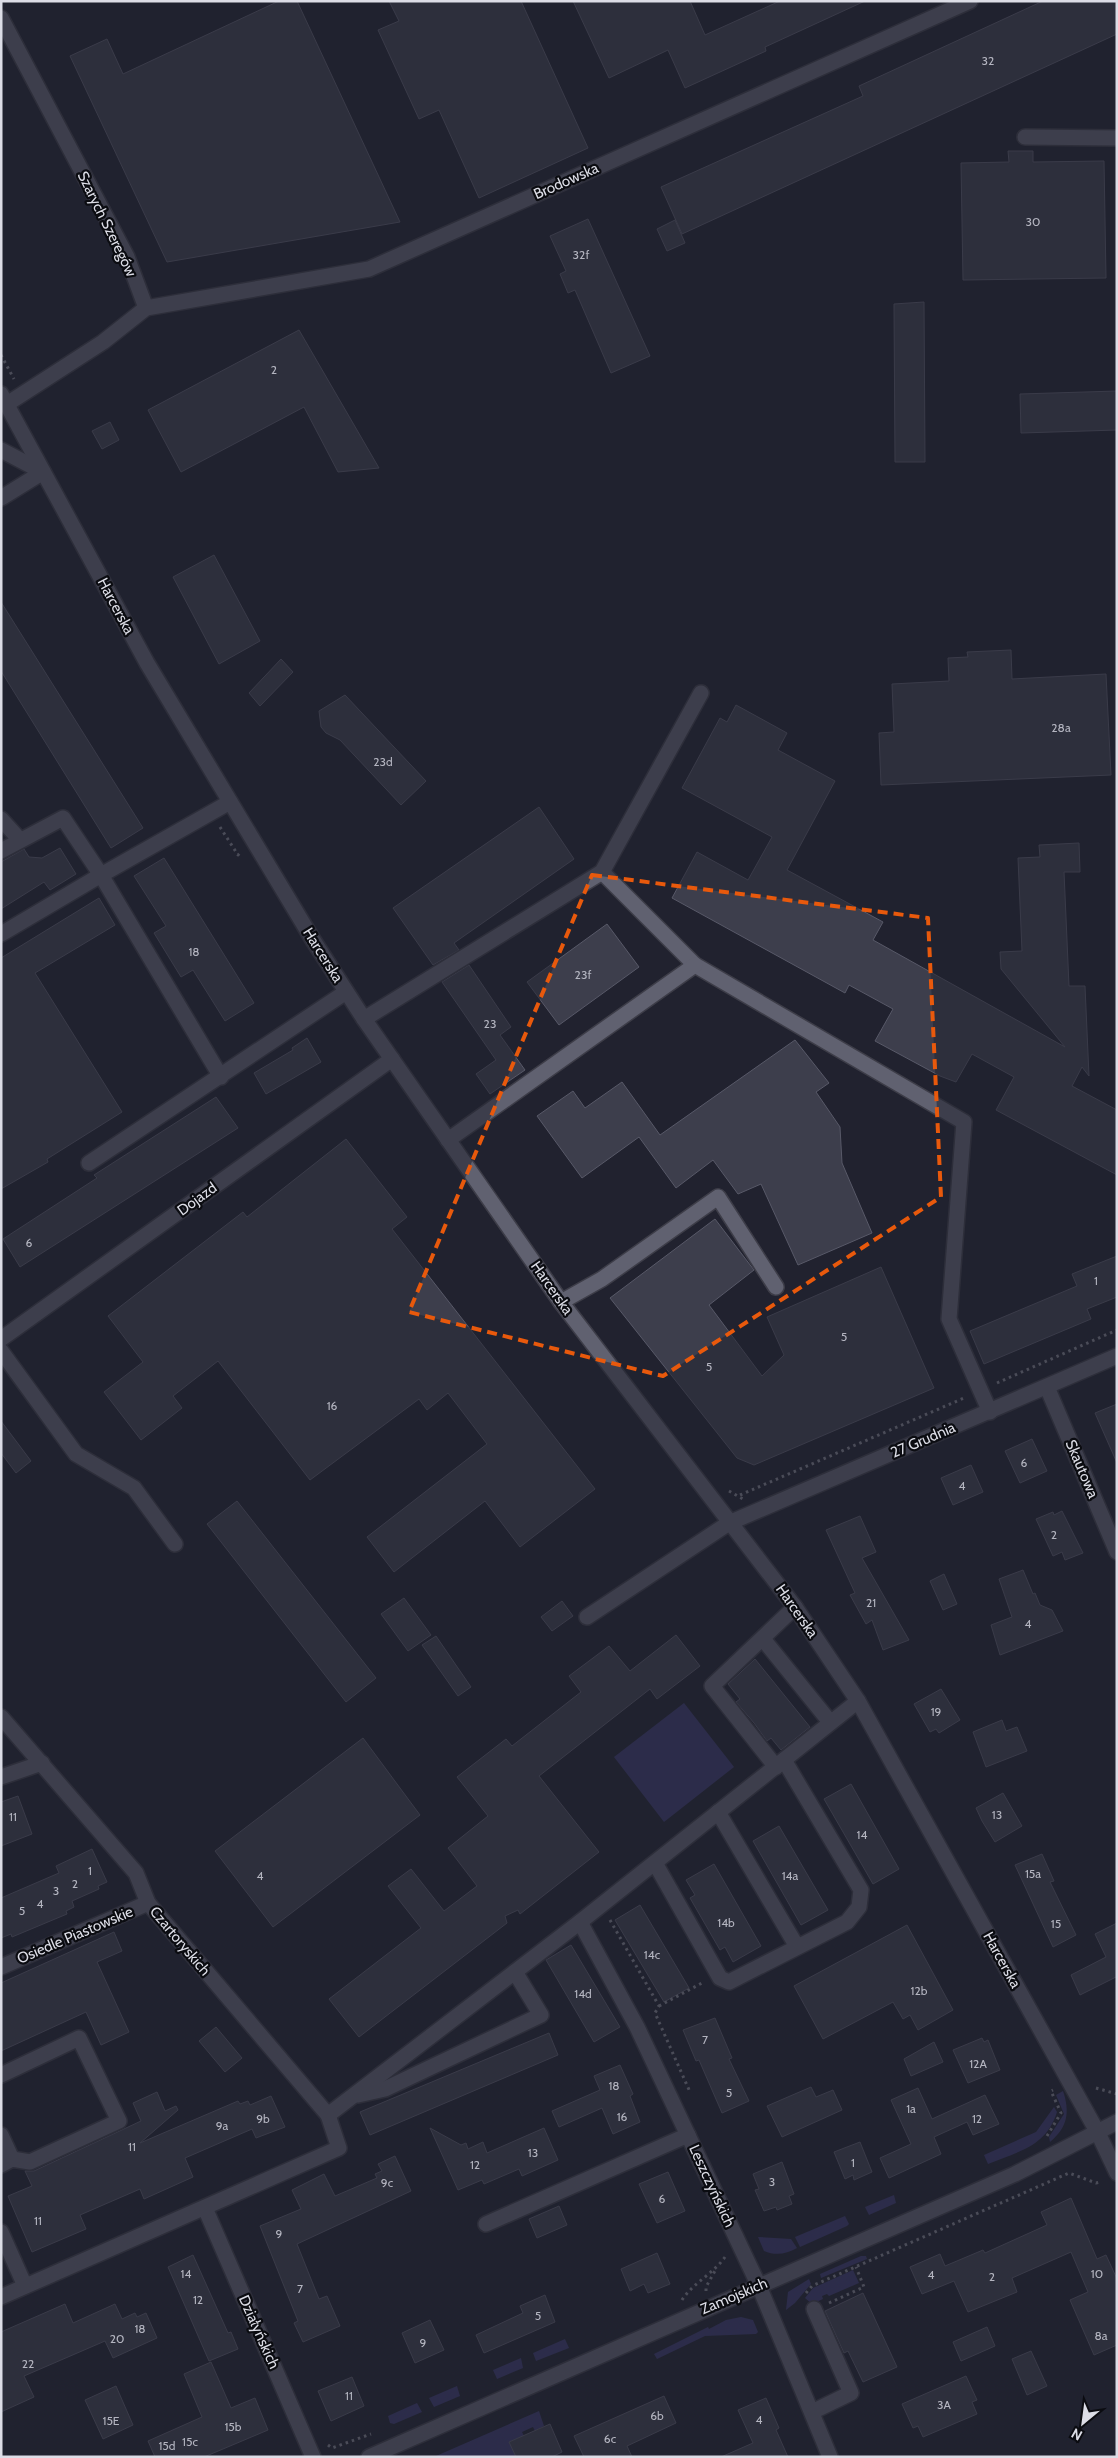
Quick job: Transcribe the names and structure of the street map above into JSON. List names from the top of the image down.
{
  "streets": {
    "street": [
      "Brodowska",
      "Szarych Szeregów",
      "Harcerska",
      "Dojazd",
      "27 Grudnia",
      "Skautowa",
      "Osiedle Piastowskie",
      "Czartoryskich",
      "Leszczyńskich",
      "Zamojskich",
      "Działyńskich"
    ]
  },
  "crossings": [
    ["Brodowska", "Szarych Szeregów"],
    ["Harcerska", "Dojazd"],
    ["Harcerska", "27 Grudnia"],
    ["Harcerska", "Zamojskich"],
    ["27 Grudnia", "Skautowa"],
    ["Osiedle Piastowskie", "Czartoryskich"],
    ["Leszczyńskich", "Zamojskich"]
  ],
  "house_numbers": [
    "32",
    "30",
    "32f",
    "2",
    "28a",
    "23d",
    "18",
    "23f",
    "23",
    "6",
    "1",
    "5",
    "5",
    "16",
    "6",
    "4",
    "2",
    "21",
    "4",
    "19",
    "13",
    "11",
    "14",
    "1",
    "15a",
    "4",
    "14a",
    "2",
    "3",
    "4",
    "5",
    "14b",
    "15",
    "14c",
    "12b",
    "14d",
    "7",
    "12A",
    "18",
    "5",
    "1a",
    "16",
    "9b",
    "12",
    "9a",
    "11",
    "13",
    "1",
    "12",
    "3",
    "9c",
    "6",
    "11",
    "9",
    "14",
    "10",
    "4",
    "2",
    "7",
    "12",
    "5",
    "18",
    "8a",
    "20",
    "9",
    "22",
    "11",
    "3A",
    "6b",
    "4",
    "15E",
    "15b",
    "6c",
    "15c",
    "15d"
  ],
  "north": "bottom left"
}
